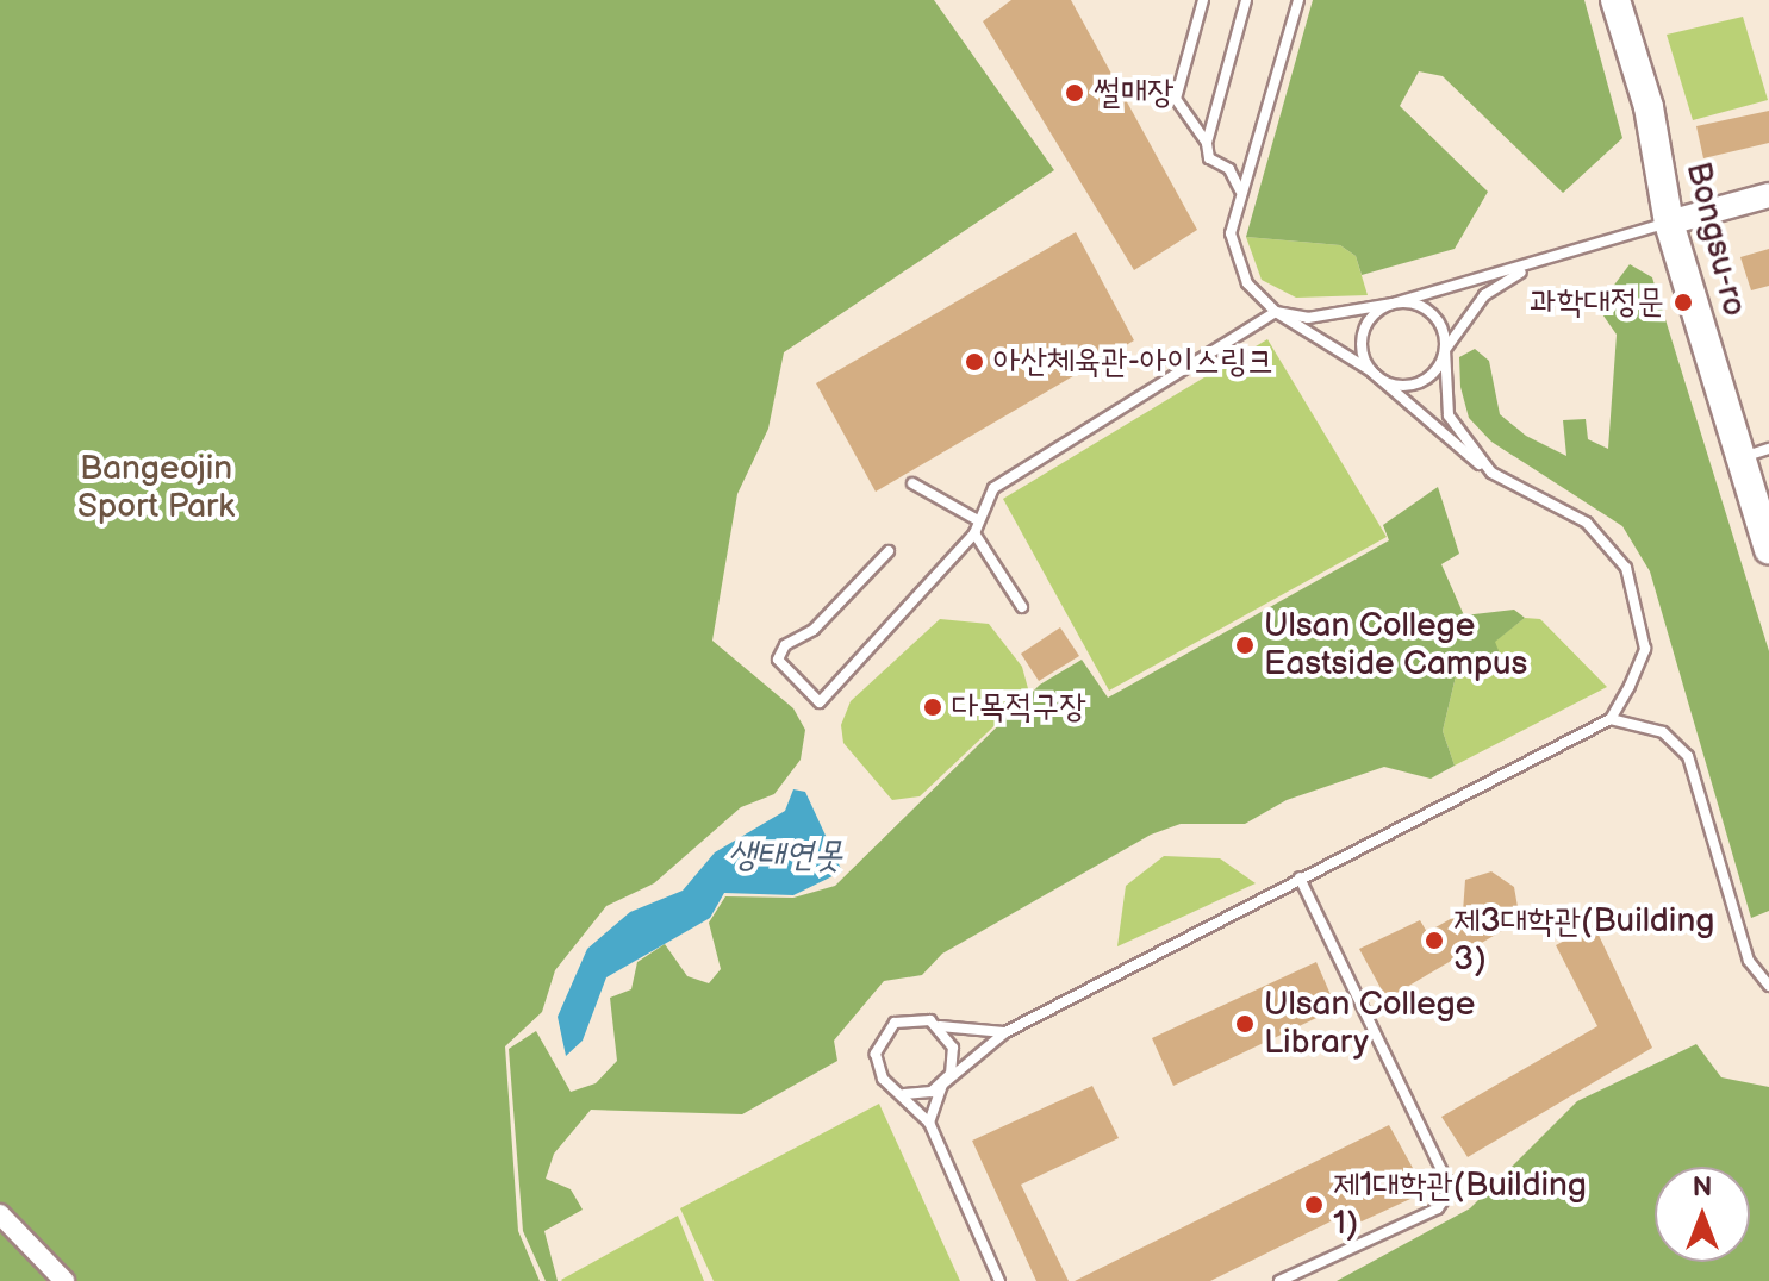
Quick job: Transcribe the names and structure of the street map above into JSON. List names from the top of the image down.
{
  "streets": {
    "main road": ["Bongsu-ro"]
  },
  "water": ["생태연못"],
  "parks": ["Bangeojin Sport Park"],
  "places": [
    "썰매장",
    "과학대정문",
    "아산체육관-아이스링크",
    "Ulsan College Eastside Campus",
    "다목적구장",
    "제3대학관(Building 3)",
    "Ulsan College Library",
    "제1대학관(Building 1)"
  ],
  "north": "top"
}
